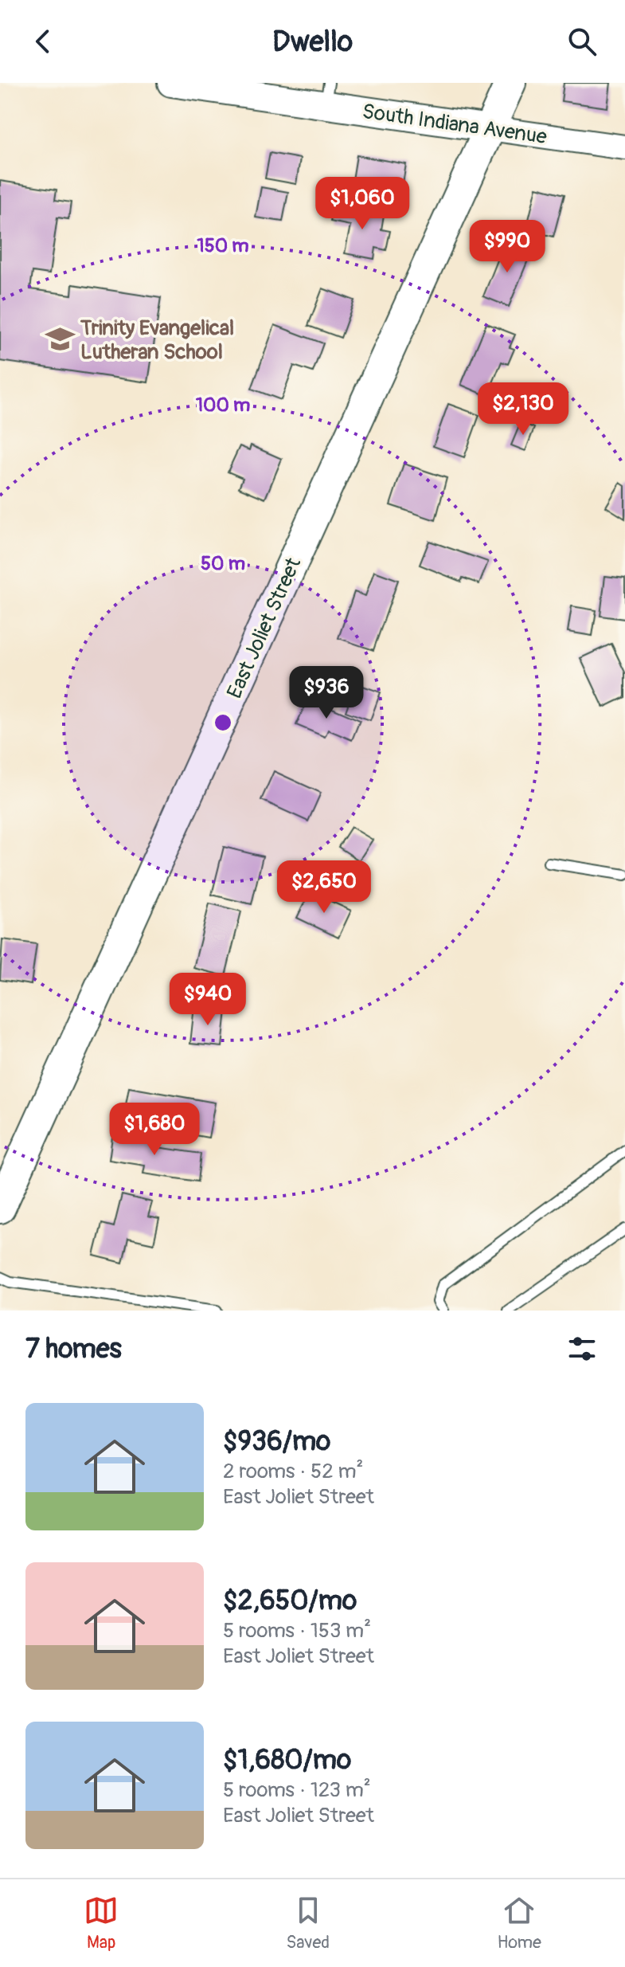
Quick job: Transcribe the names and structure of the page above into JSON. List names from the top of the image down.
{
  "streets": {
    "main road": ["South Indiana Avenue", "East Joliet Street"]
  },
  "crossings": [
    ["South Indiana Avenue", "East Joliet Street"]
  ],
  "places": {
    "school or university": ["Trinity Evangelical Lutheran School"]
  },
  "page": {
    "header": "Dwello",
    "price": [
      "$1,060",
      "$990",
      "$2,130",
      "$936",
      "$2,650",
      "$940",
      "$1,680"
    ],
    "heading": "7 homes",
    "list": [
      {
        "name": "$936/mo",
        "note": "2 rooms · 52 m² · East Joliet Street"
      },
      {
        "name": "$2,650/mo",
        "note": "5 rooms · 153 m² · East Joliet Street"
      },
      {
        "name": "$1,680/mo",
        "note": "5 rooms · 123 m² · East Joliet Street"
      }
    ],
    "tabs": ["Map", "Saved", "Home"]
  },
  "rings": ["150 m", "100 m", "50 m"]
}
